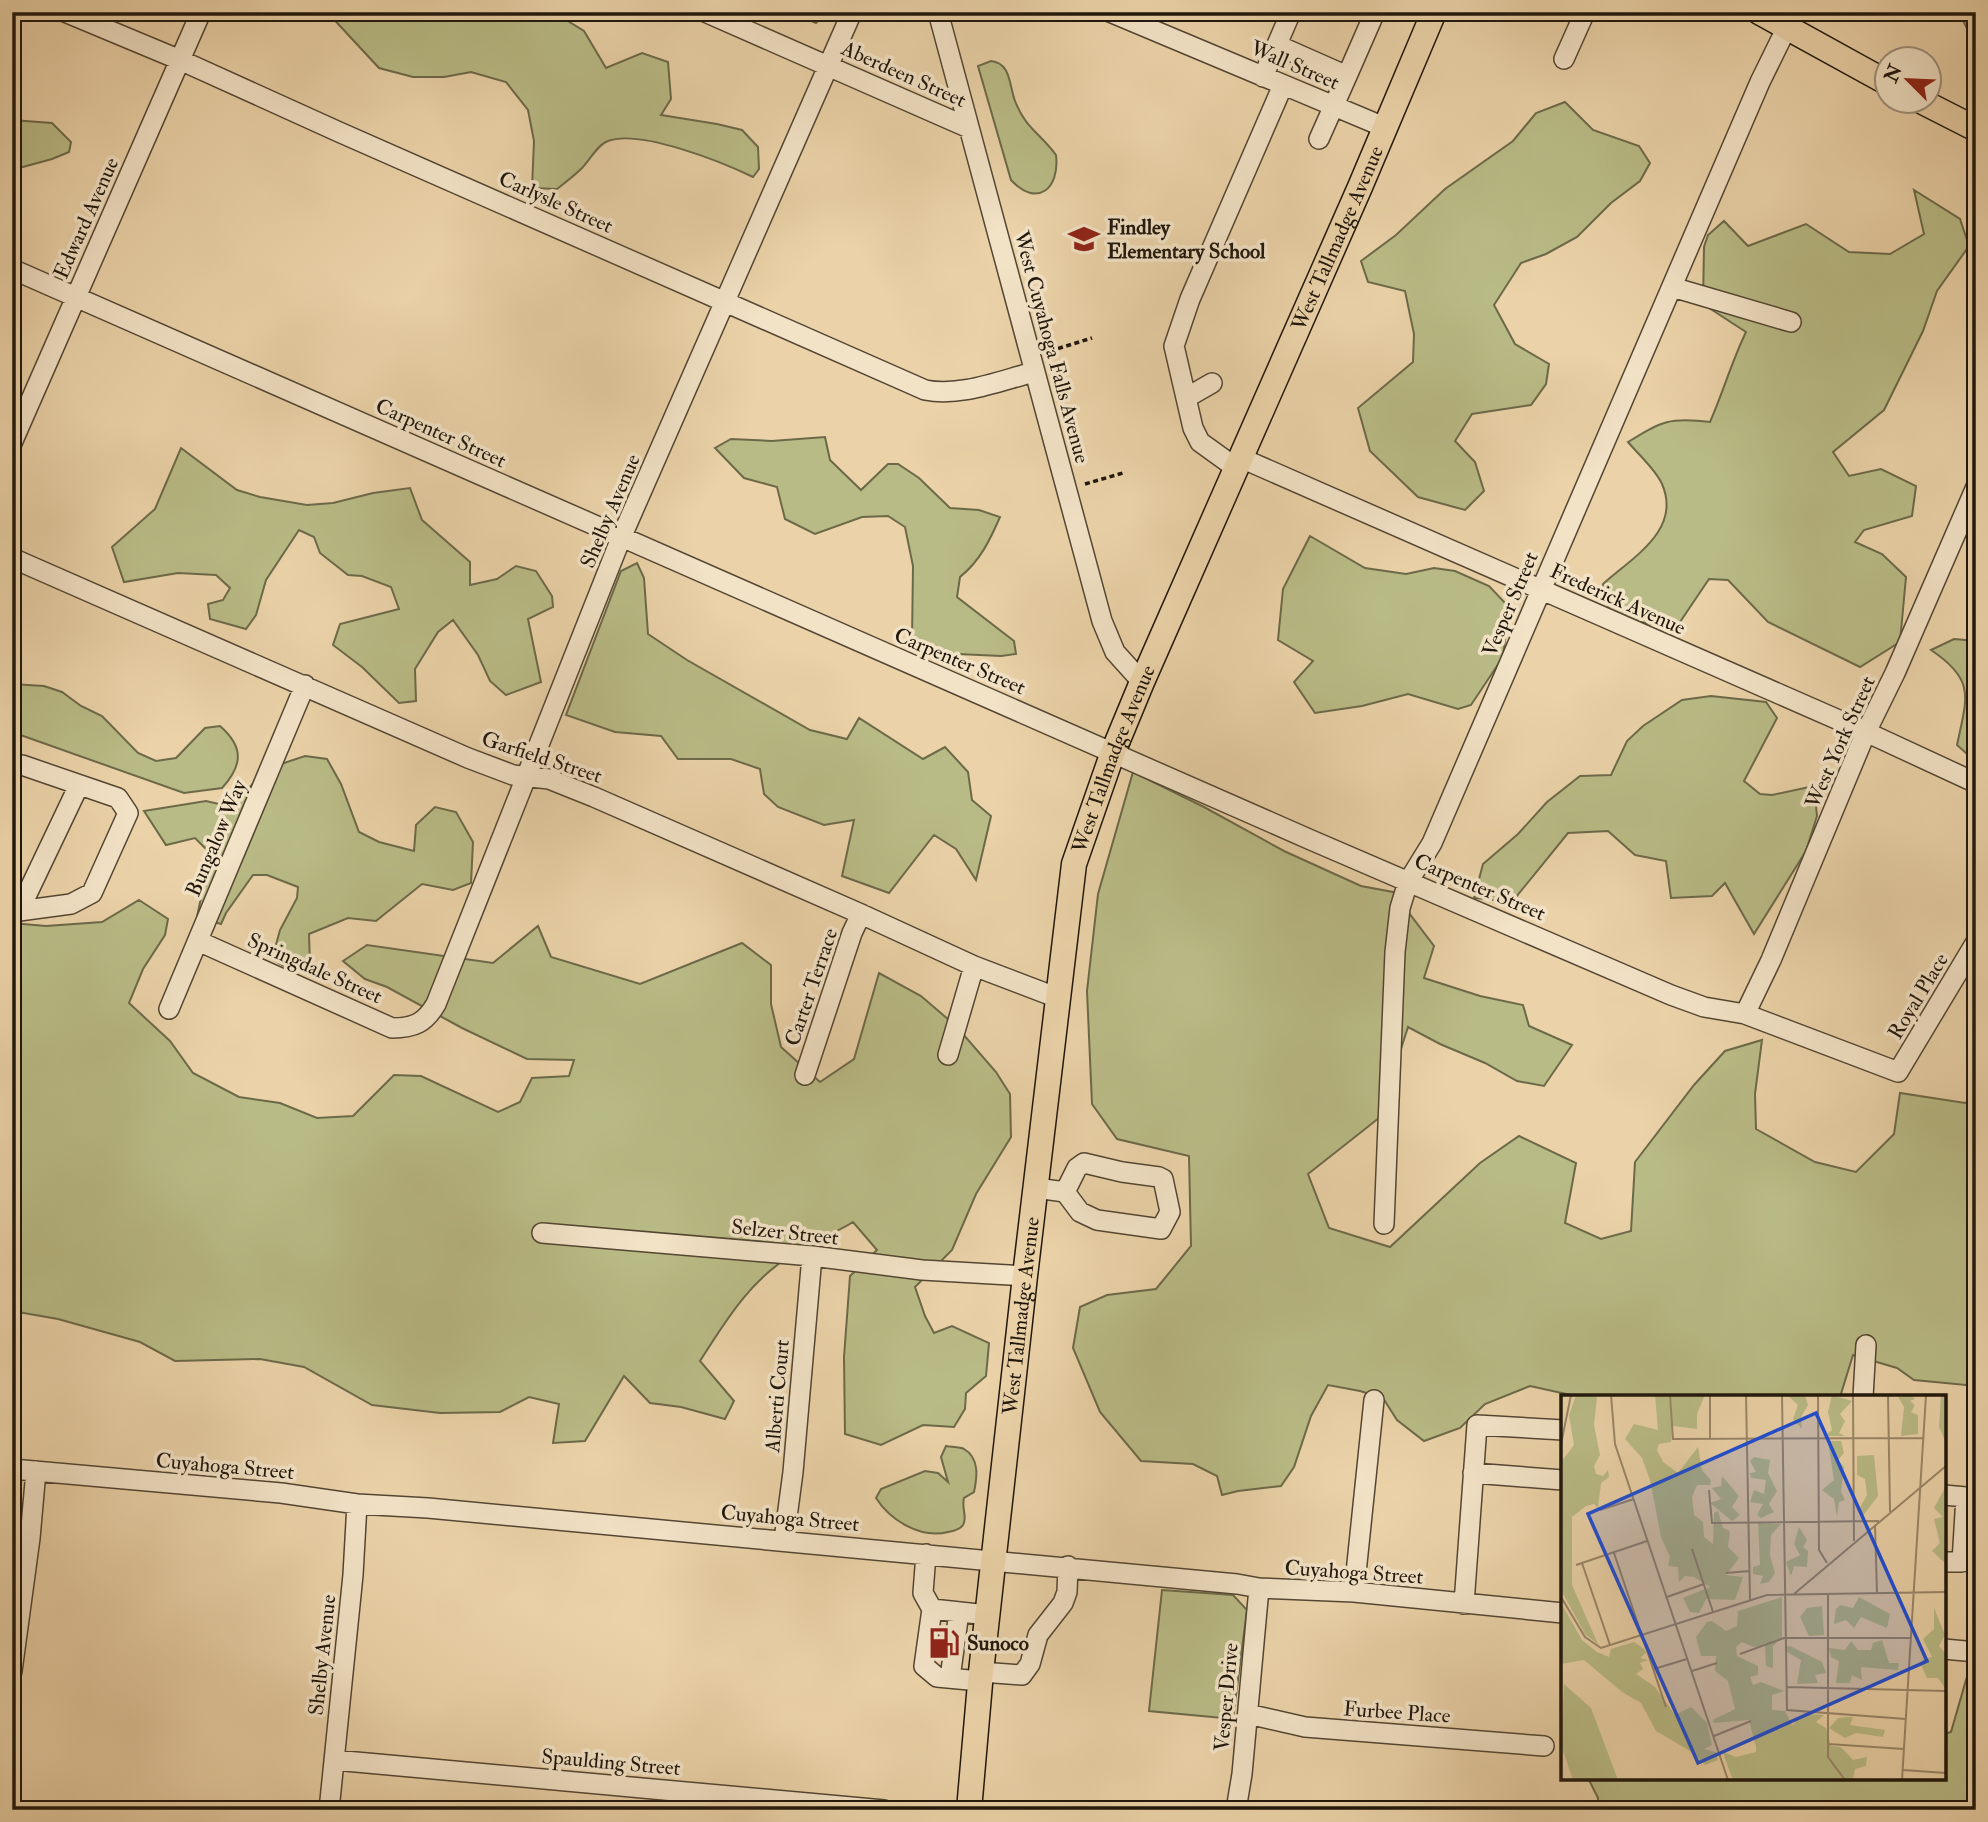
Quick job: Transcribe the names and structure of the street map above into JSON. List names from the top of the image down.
{
  "streets": {
    "main road": ["West Tallmadge Avenue"],
    "street": [
      "Wall Street",
      "Aberdeen Street",
      "Carlysle Street",
      "Edward Avenue",
      "West Cuyahoga Falls Avenue",
      "Carpenter Street",
      "Shelby Avenue",
      "Frederick Avenue",
      "Vesper Street",
      "West York Street",
      "Garfield Street",
      "Bungalow Way",
      "Springdale Street",
      "Carter Terrace",
      "Royal Place",
      "Selzer Street",
      "Alberti Court",
      "Cuyahoga Street",
      "Vesper Drive",
      "Furbee Place",
      "Spaulding Street"
    ]
  },
  "crossings": [
    ["Wall Street", "West Tallmadge Avenue"],
    ["Wall Street", "Frederick Avenue"],
    ["Aberdeen Street", "West Cuyahoga Falls Avenue"],
    ["Aberdeen Street", "Shelby Avenue"],
    ["Carlysle Street", "Edward Avenue"],
    ["Carlysle Street", "West Cuyahoga Falls Avenue"],
    ["Carlysle Street", "Shelby Avenue"],
    ["Edward Avenue", "Carpenter Street"],
    ["West Tallmadge Avenue", "West Cuyahoga Falls Avenue"],
    ["West Tallmadge Avenue", "Carpenter Street"],
    ["West Tallmadge Avenue", "Frederick Avenue"],
    ["West Tallmadge Avenue", "Garfield Street"],
    ["West Tallmadge Avenue", "Selzer Street"],
    ["West Tallmadge Avenue", "Cuyahoga Street"],
    ["Carpenter Street", "Shelby Avenue"],
    ["Carpenter Street", "Vesper Street"],
    ["Carpenter Street", "West York Street"],
    ["Carpenter Street", "Royal Place"],
    ["Shelby Avenue", "Garfield Street"],
    ["Shelby Avenue", "Springdale Street"],
    ["Shelby Avenue", "Cuyahoga Street"],
    ["Shelby Avenue", "Spaulding Street"],
    ["Frederick Avenue", "Vesper Street"],
    ["Frederick Avenue", "West York Street"],
    ["Garfield Street", "Bungalow Way"],
    ["Garfield Street", "Carter Terrace"],
    ["Bungalow Way", "Springdale Street"],
    ["Selzer Street", "Alberti Court"],
    ["Alberti Court", "Cuyahoga Street"],
    ["Cuyahoga Street", "Vesper Drive"],
    ["Vesper Drive", "Furbee Place"]
  ],
  "places": {
    "school or university": ["Findley Elementary School"],
    "fuel station": ["Sunoco"]
  },
  "north": "top left"
}
